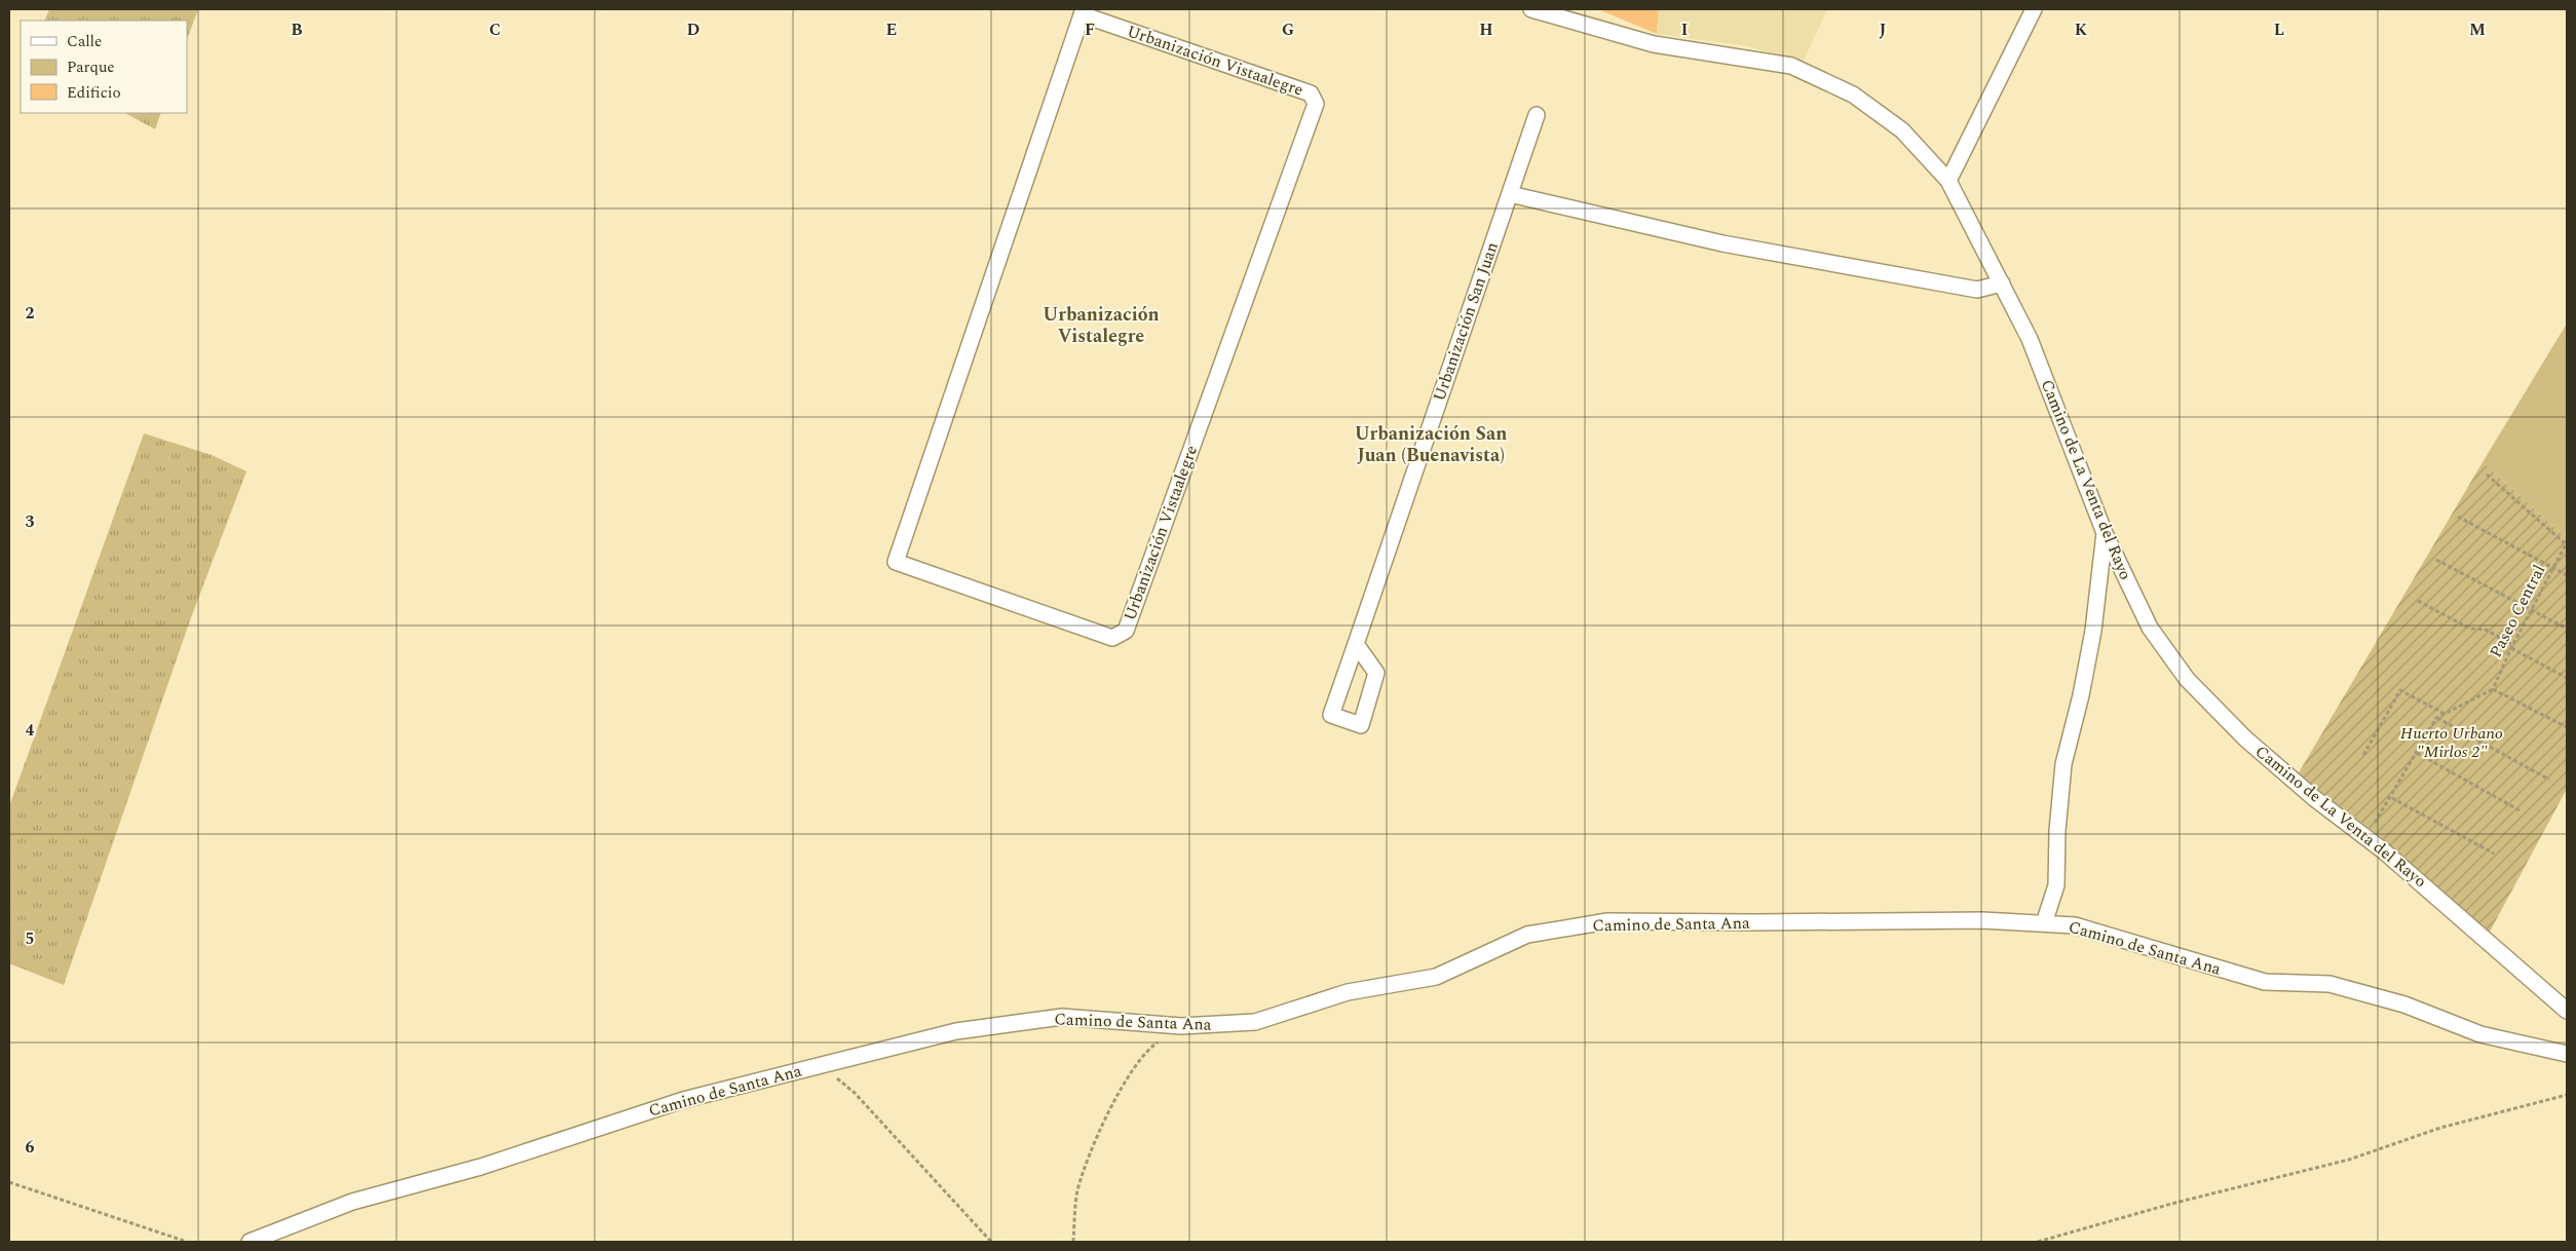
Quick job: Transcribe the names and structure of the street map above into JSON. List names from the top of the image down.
{
  "streets": {
    "street": [
      "Urbanización Vistaalegre",
      "Urbanización San Juan",
      "Camino de La Venta del Rayo",
      "Camino de Santa Ana"
    ],
    "path": ["Paseo Central"]
  },
  "districts": ["Urbanización Vistalegre", "Urbanización San Juan (Buenavista)"],
  "parks": ["Huerto Urbano \"Mirlos 2\""],
  "legend": ["Calle", "Parque", "Edificio"],
  "grid": {
    "columns": [
      "B",
      "C",
      "D",
      "E",
      "F",
      "G",
      "H",
      "I",
      "J",
      "K",
      "L",
      "M"
    ],
    "rows": [
      "2",
      "3",
      "4",
      "5",
      "6"
    ]
  }
}
